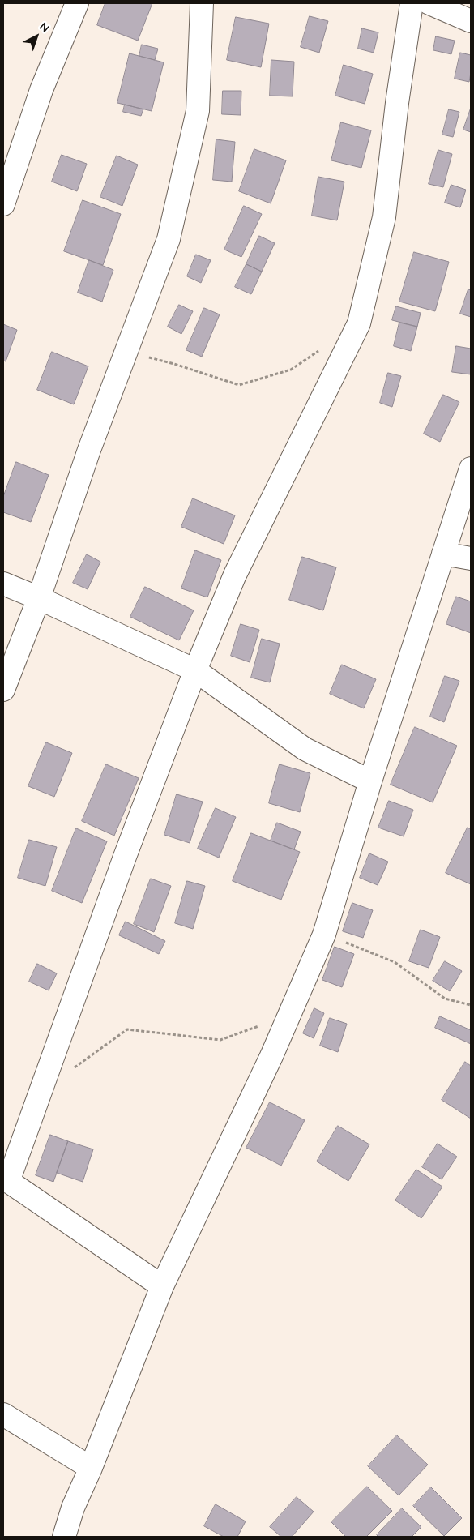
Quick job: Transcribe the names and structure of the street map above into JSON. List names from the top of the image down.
{
  "north": "top right"
}
